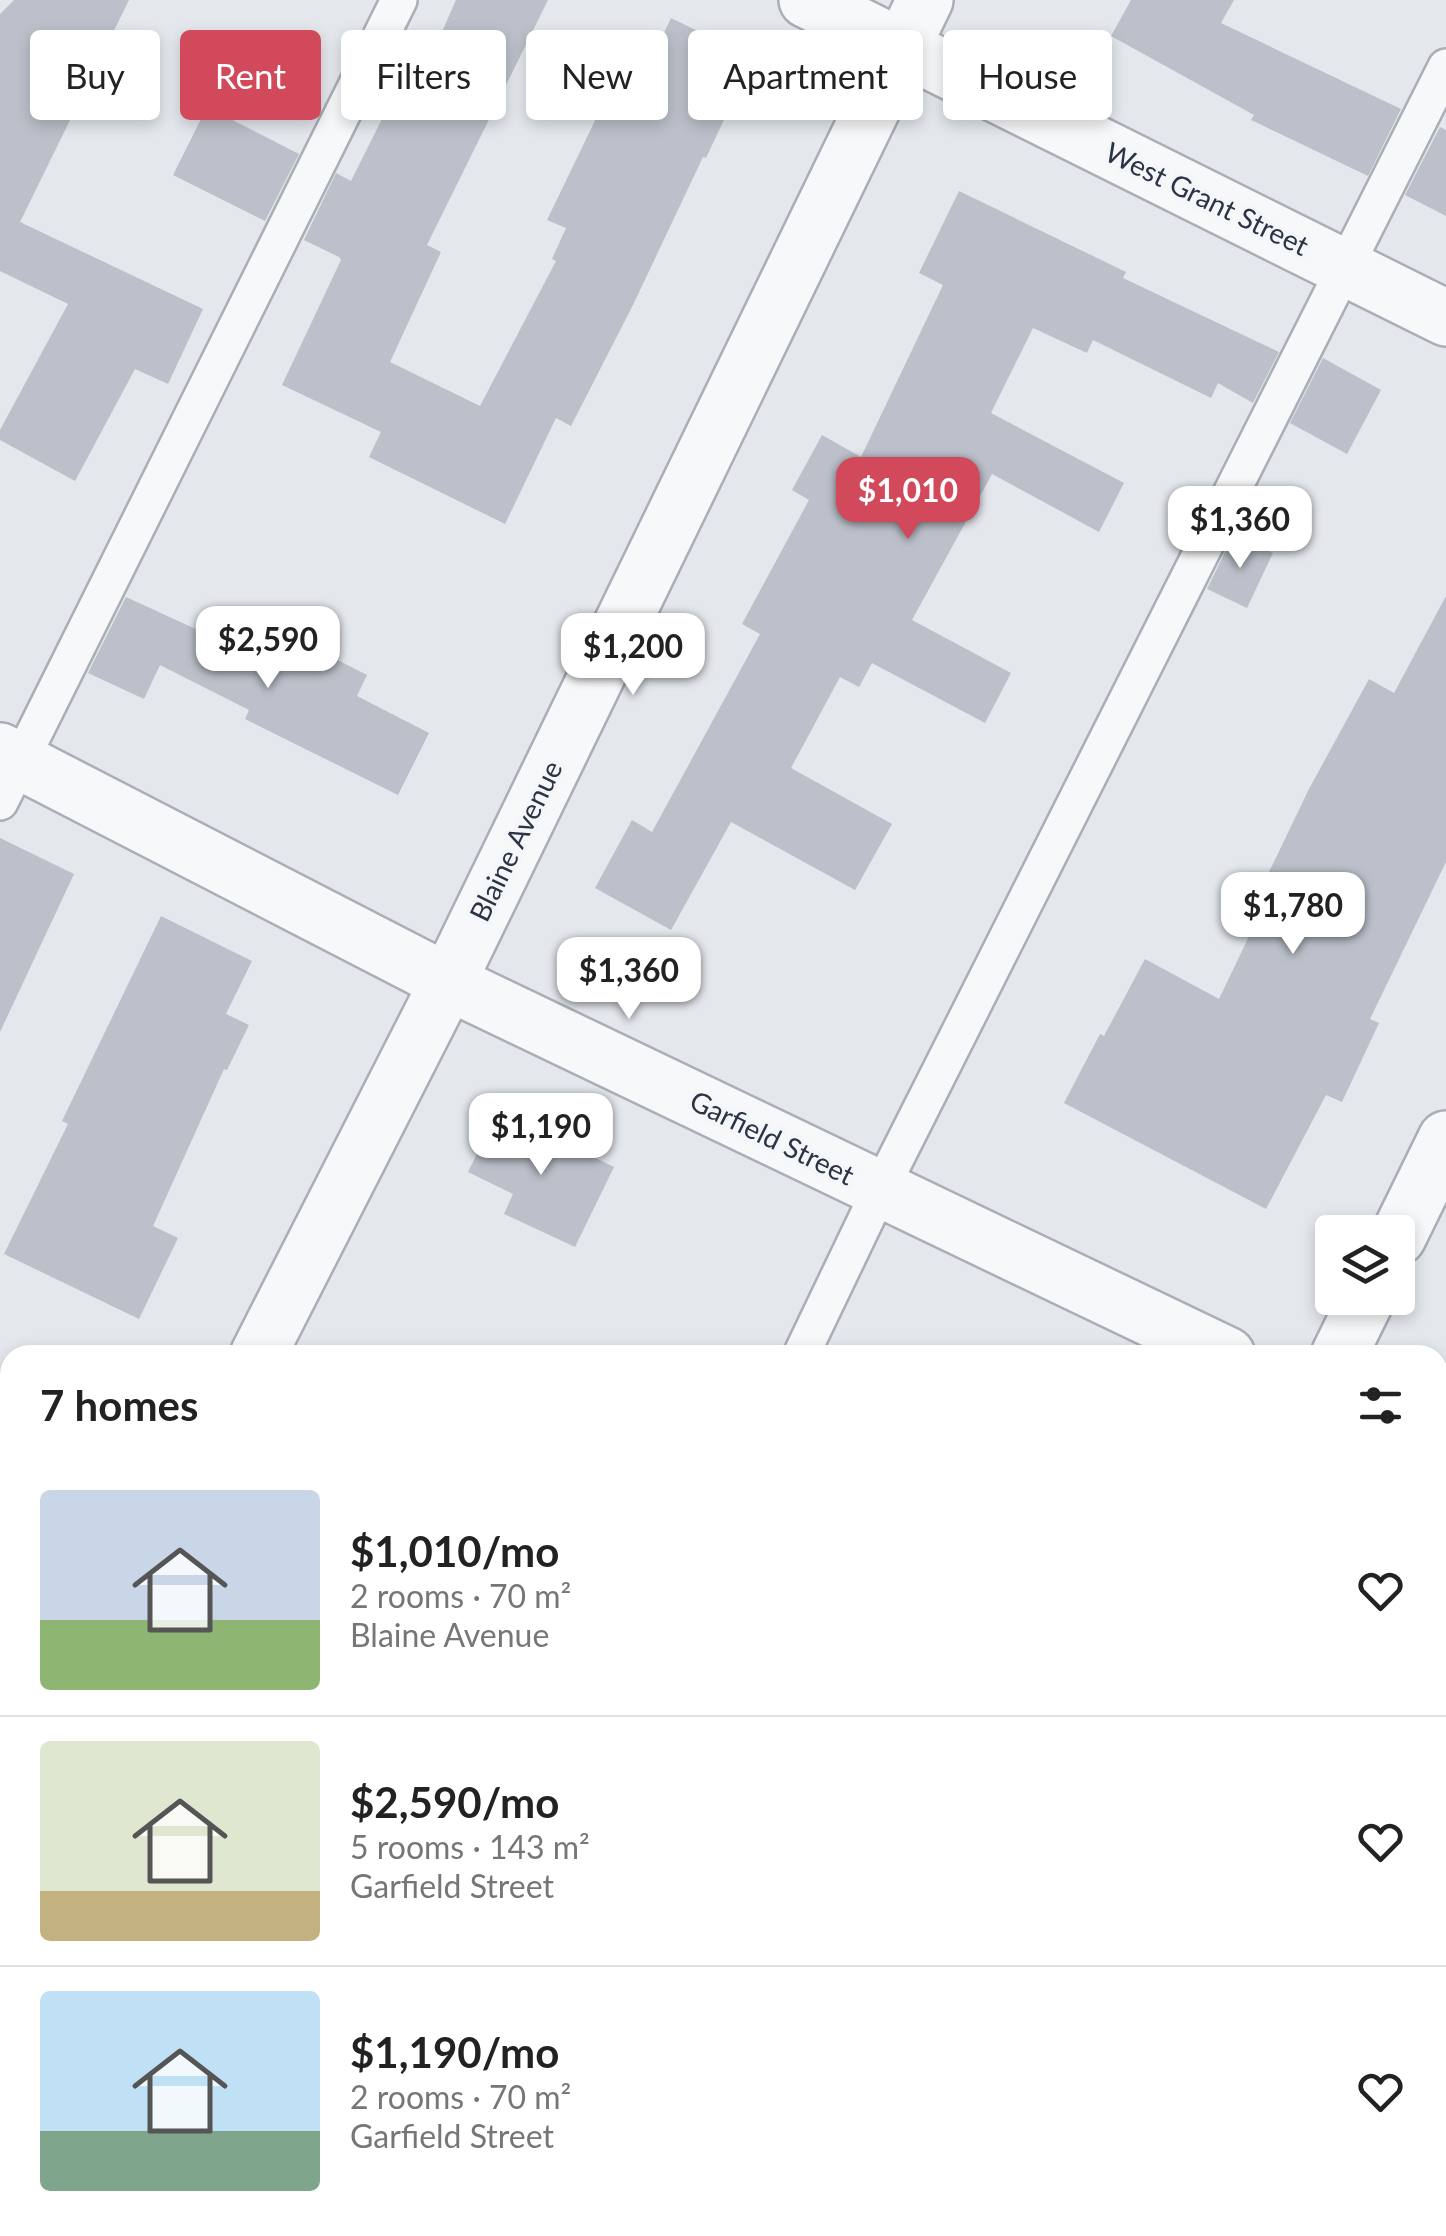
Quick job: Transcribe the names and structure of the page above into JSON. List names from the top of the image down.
{
  "streets": {
    "street": ["West Grant Street", "Blaine Avenue", "Garfield Street"]
  },
  "crossings": [
    ["West Grant Street", "Blaine Avenue"],
    ["Blaine Avenue", "Garfield Street"]
  ],
  "page": {
    "chip": [
      "Buy",
      "Rent",
      "Filters",
      "New",
      "Apartment",
      "House"
    ],
    "price": [
      "$1,010",
      "$1,360",
      "$2,590",
      "$1,200",
      "$1,780",
      "$1,360",
      "$1,190"
    ],
    "heading": "7 homes",
    "list": [
      {
        "name": "$1,010/mo",
        "note": "2 rooms · 70 m² · Blaine Avenue"
      },
      {
        "name": "$2,590/mo",
        "note": "5 rooms · 143 m² · Garfield Street"
      },
      {
        "name": "$1,190/mo",
        "note": "2 rooms · 70 m² · Garfield Street"
      }
    ]
  }
}
